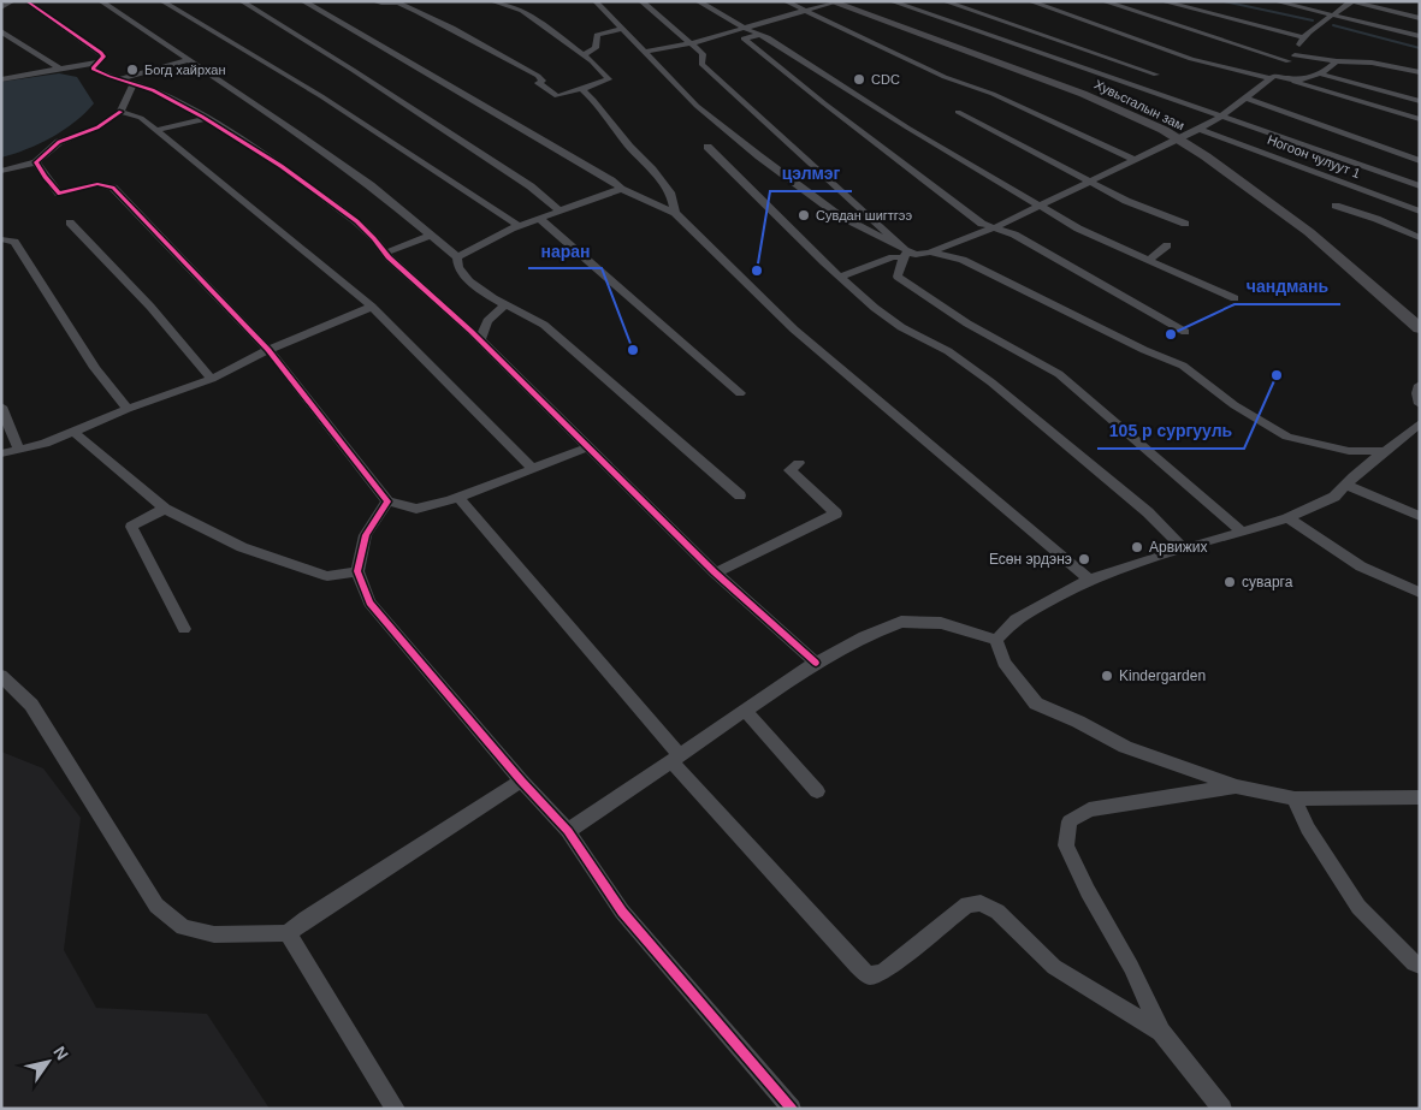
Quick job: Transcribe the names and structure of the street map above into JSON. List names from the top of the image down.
{
  "streets": {
    "main road": ["Хувьсгалын зам"],
    "street": ["Ногоон чулуут 1"]
  },
  "places": [
    "Богд хайрхан",
    "CDC",
    "Сувдан шигтгээ",
    "цэлмэг",
    "чандмань",
    "наран",
    "105 р сургууль",
    "Арвижих",
    "Есөн эрдэнэ",
    "суварга",
    "Kindergarden"
  ],
  "north": "top right"
}
